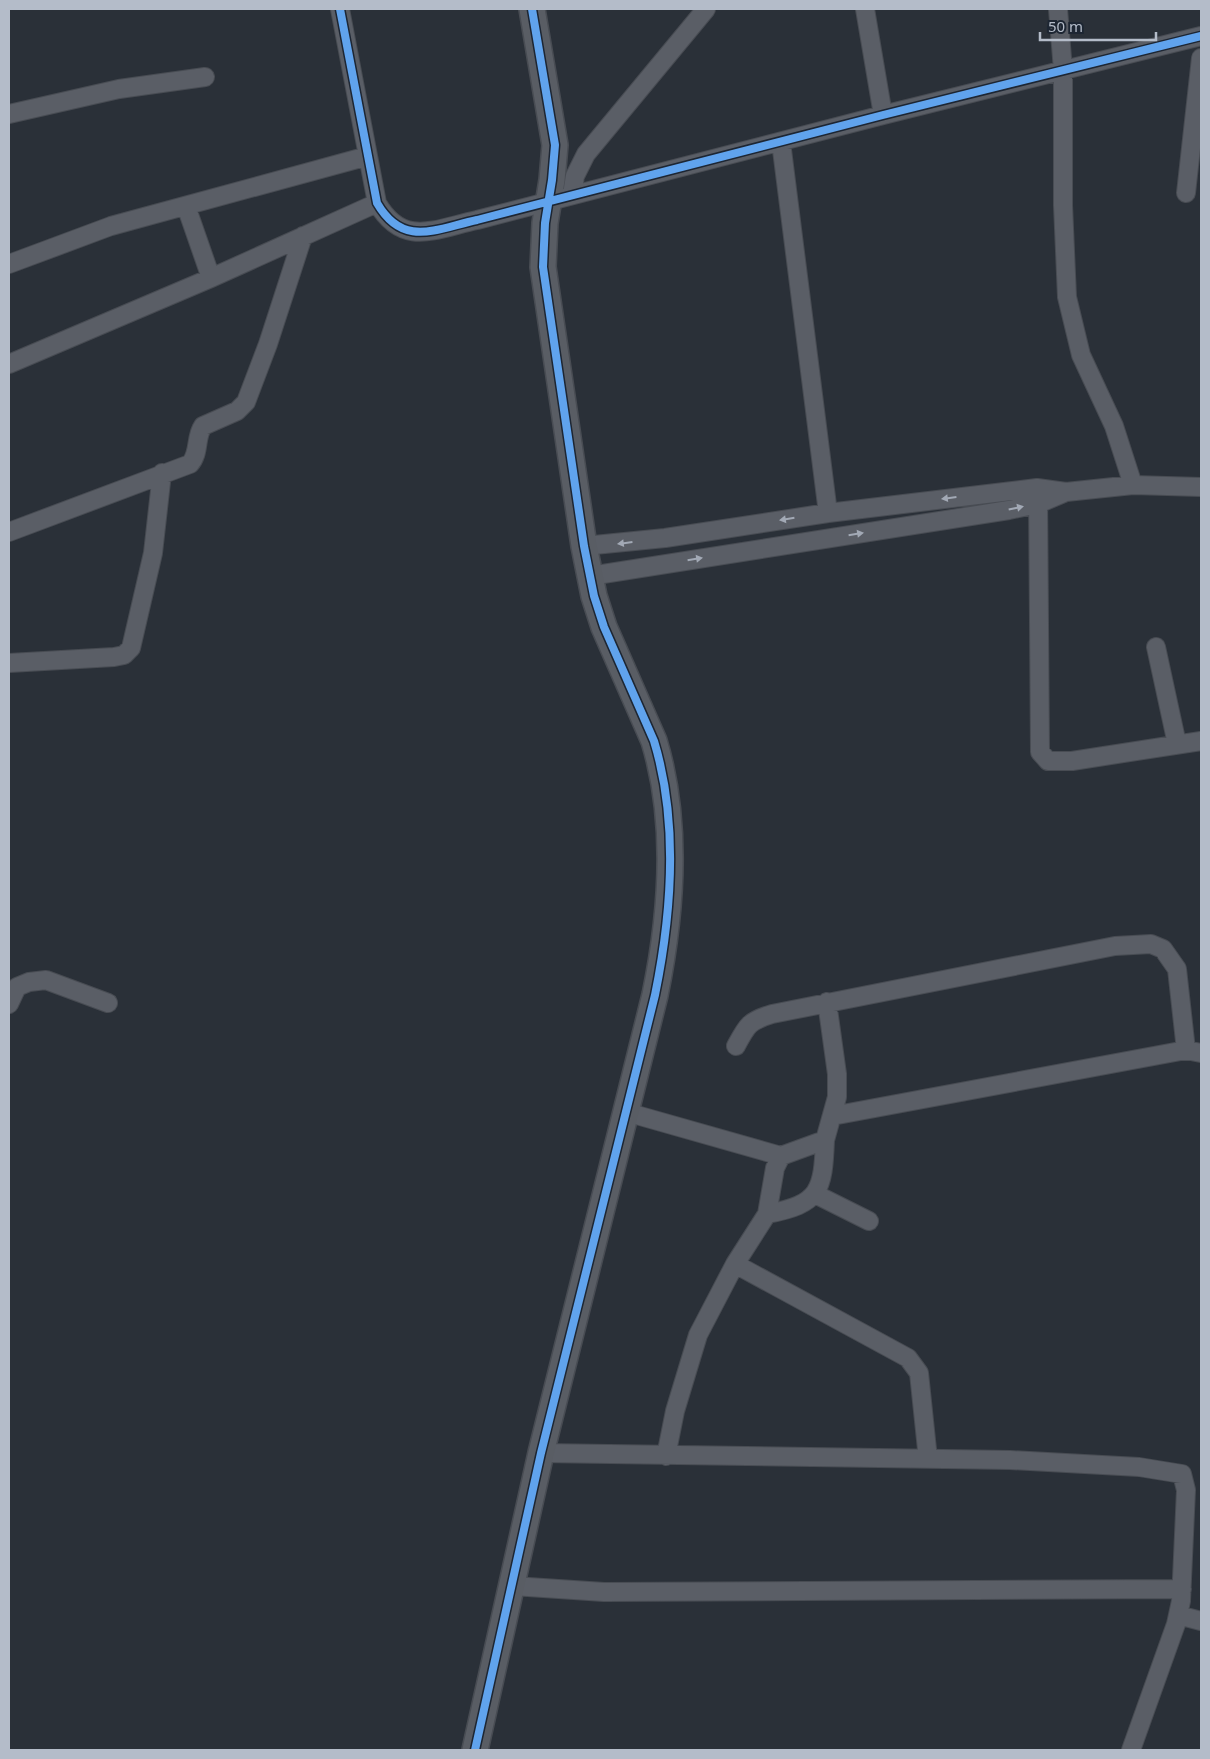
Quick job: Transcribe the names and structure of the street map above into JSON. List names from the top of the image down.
{
  "scale_bar": "50 m"
}
